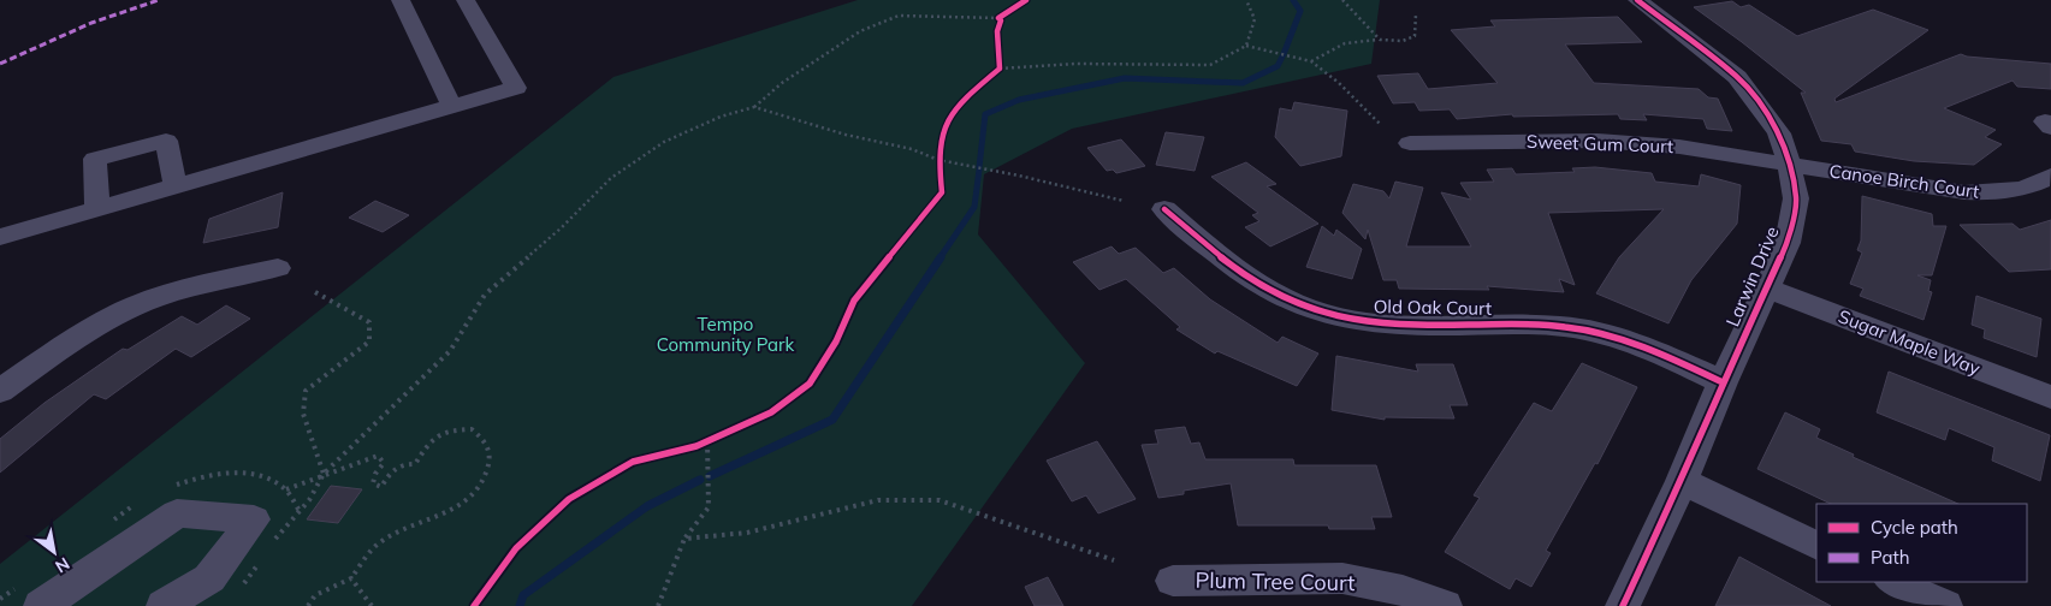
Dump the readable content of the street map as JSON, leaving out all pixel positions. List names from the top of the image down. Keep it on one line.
{"streets":{"street":["Sweet Gum Court","Canoe Birch Court","Larwin Drive","Old Oak Court","Sugar Maple Way","Plum Tree Court"]},"crossings":[["Sweet Gum Court","Canoe Birch Court"],["Sweet Gum Court","Larwin Drive"],["Canoe Birch Court","Larwin Drive"],["Larwin Drive","Old Oak Court"],["Larwin Drive","Sugar Maple Way"]],"parks":["Tempo Community Park"],"legend":["Cycle path","Path"],"north":"bottom right"}
